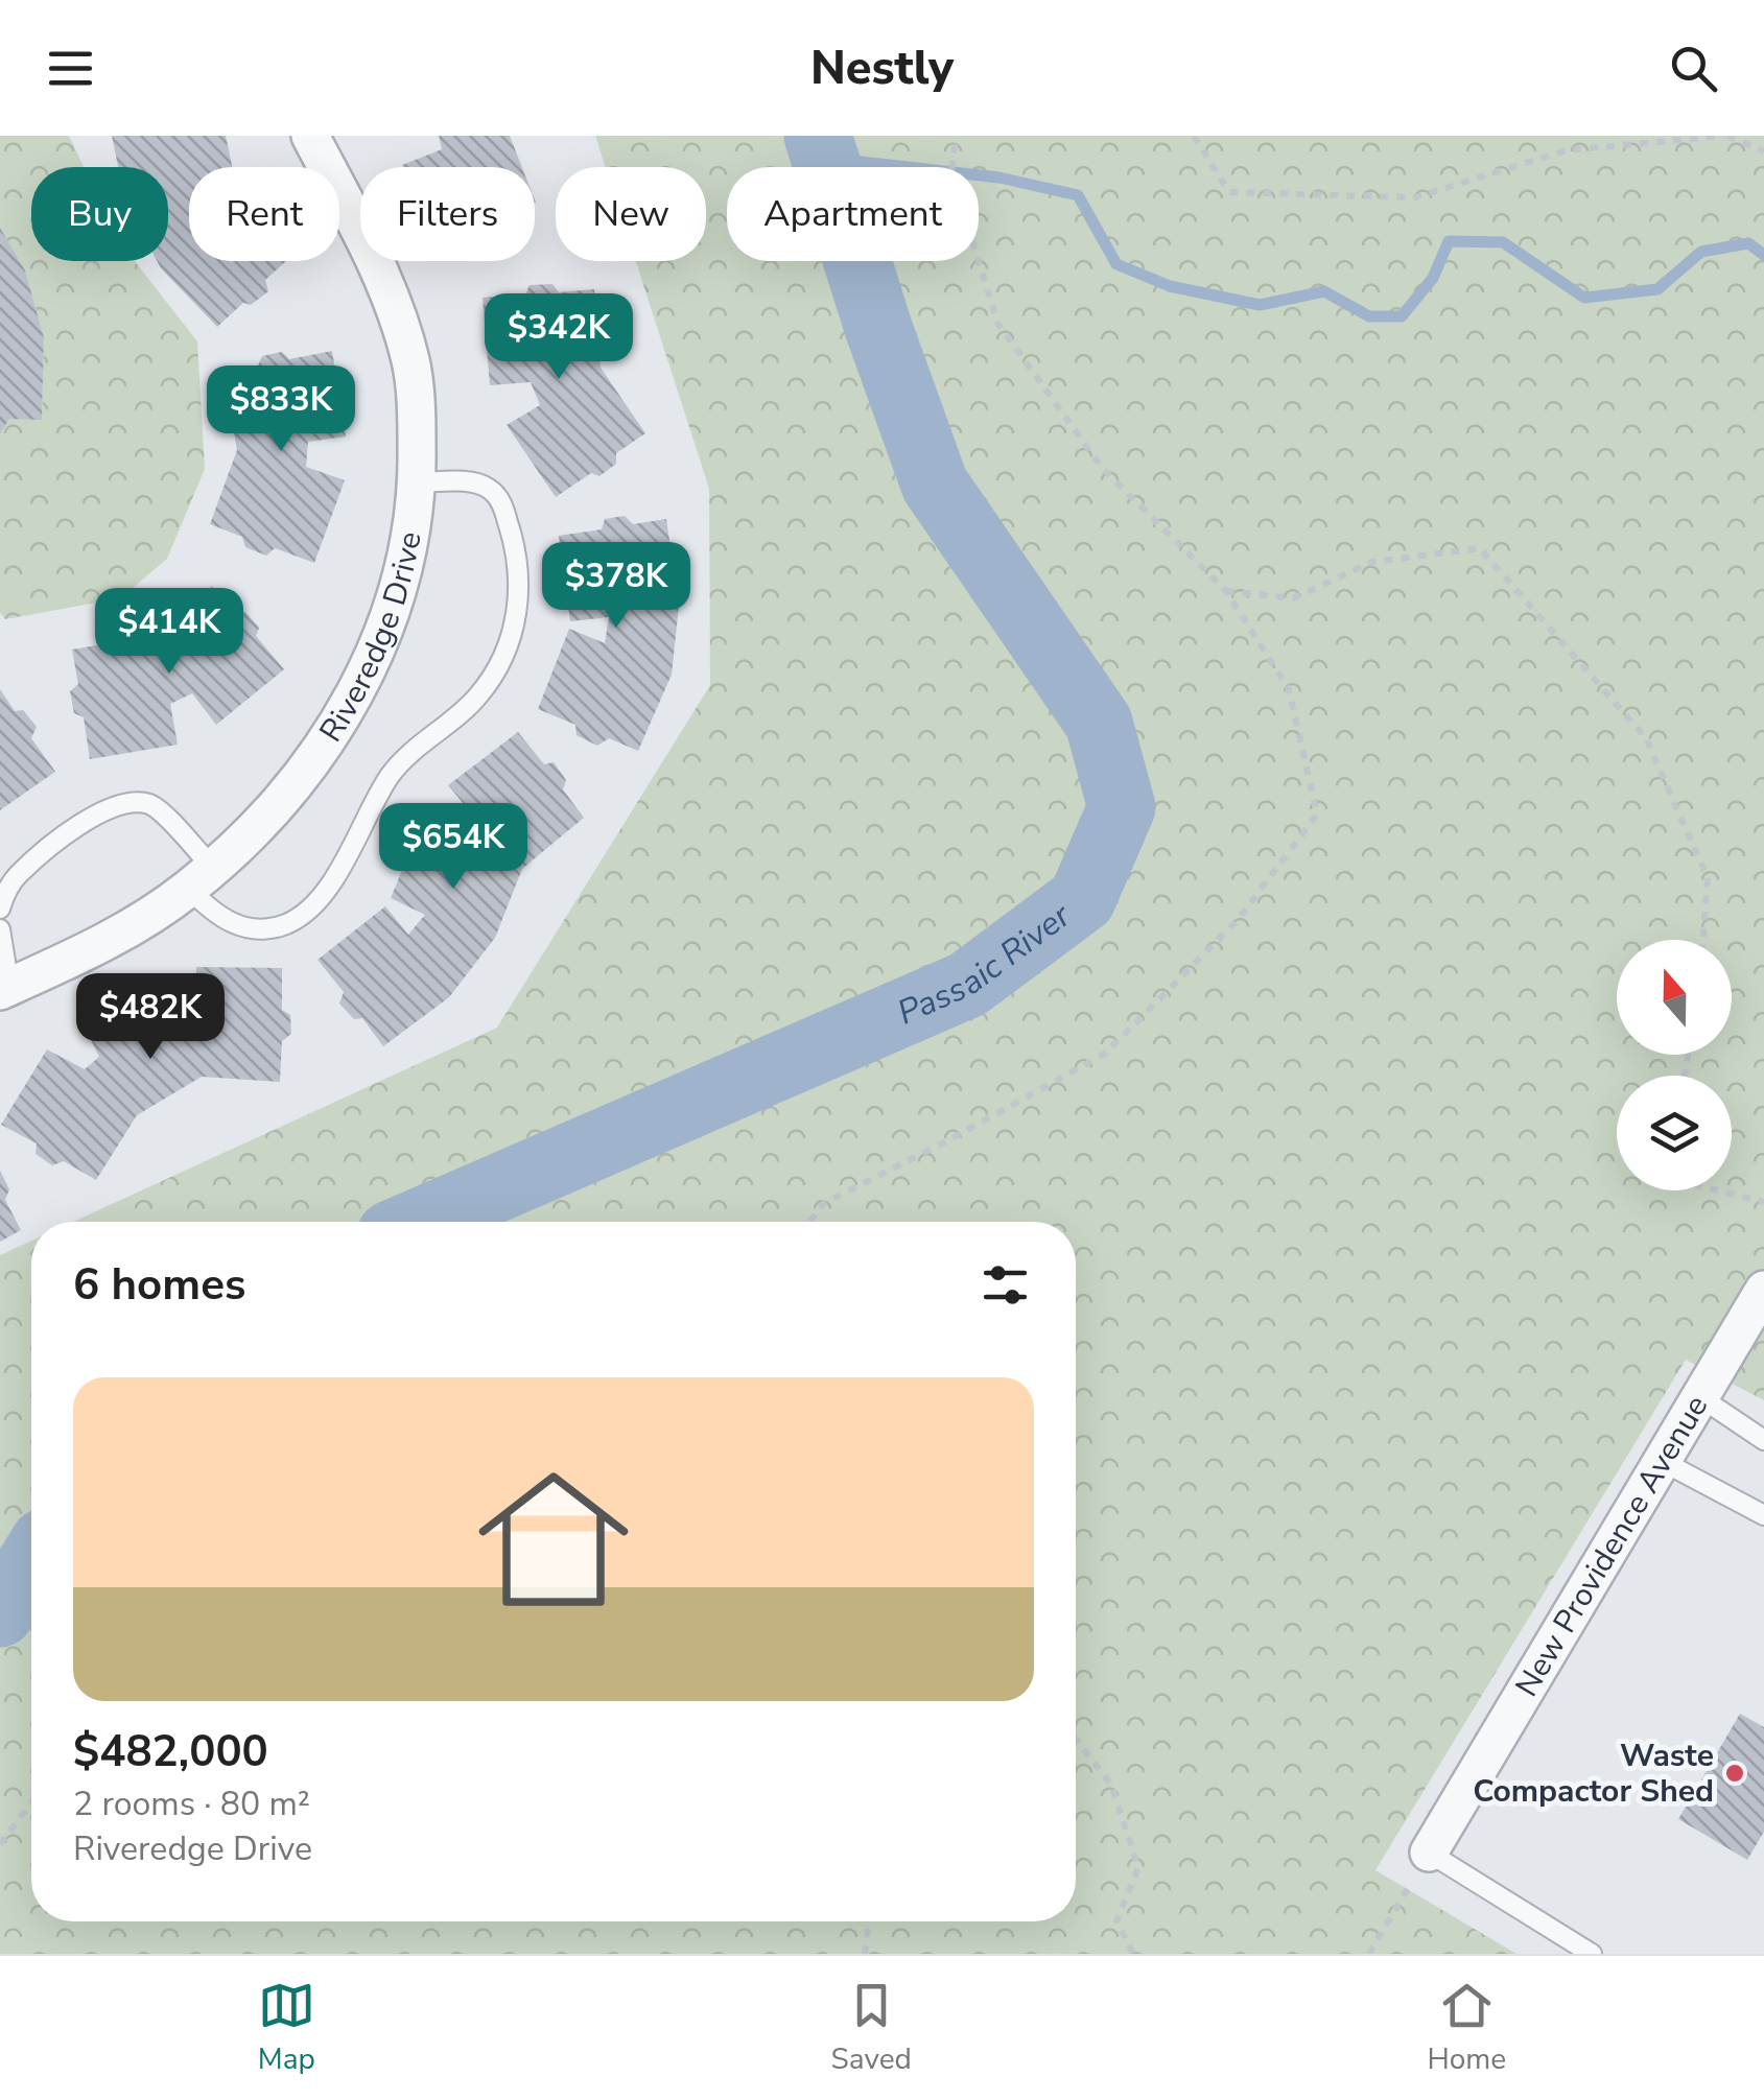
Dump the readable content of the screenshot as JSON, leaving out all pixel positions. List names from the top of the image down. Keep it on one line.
{"streets":{"street":["Riveredge Drive","New Providence Avenue"]},"water":["Passaic River"],"places":["Waste Compactor Shed"],"north":"top","page":{"header":"Nestly","chip":["Buy","Rent","Filters","New","Apartment"],"price":["$342K","$833K","$378K","$414K","$654K","$482K"],"heading":"6 homes","list":[{"name":"$482,000","note":"2 rooms · 80 m² · Riveredge Drive"}],"tabs":["Map","Saved","Home"]}}
